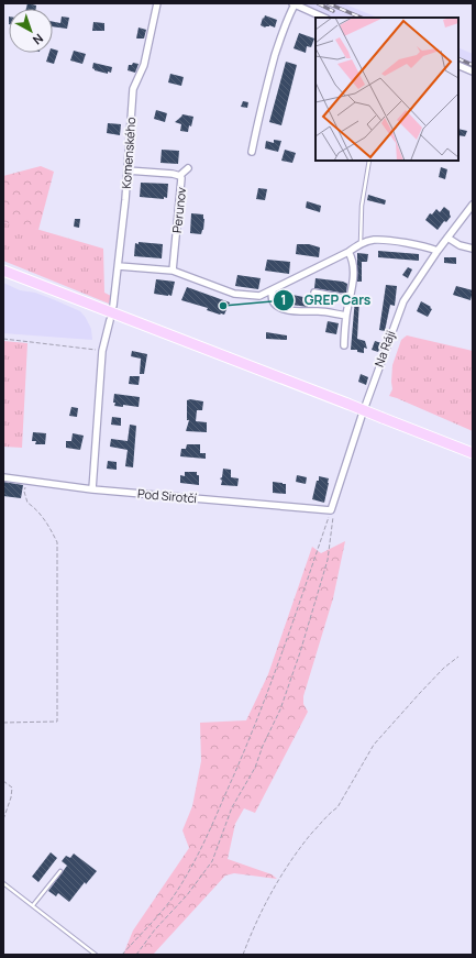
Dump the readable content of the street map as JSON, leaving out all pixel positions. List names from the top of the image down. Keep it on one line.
{"streets":{"street":["Komenského","Perunov","Na Ráji","Pod Sirotčí"]},"crossings":[["Komenského","Perunov"],["Na Ráji","Pod Sirotčí"]],"places":["GREP Cars"],"north":"bottom right"}
